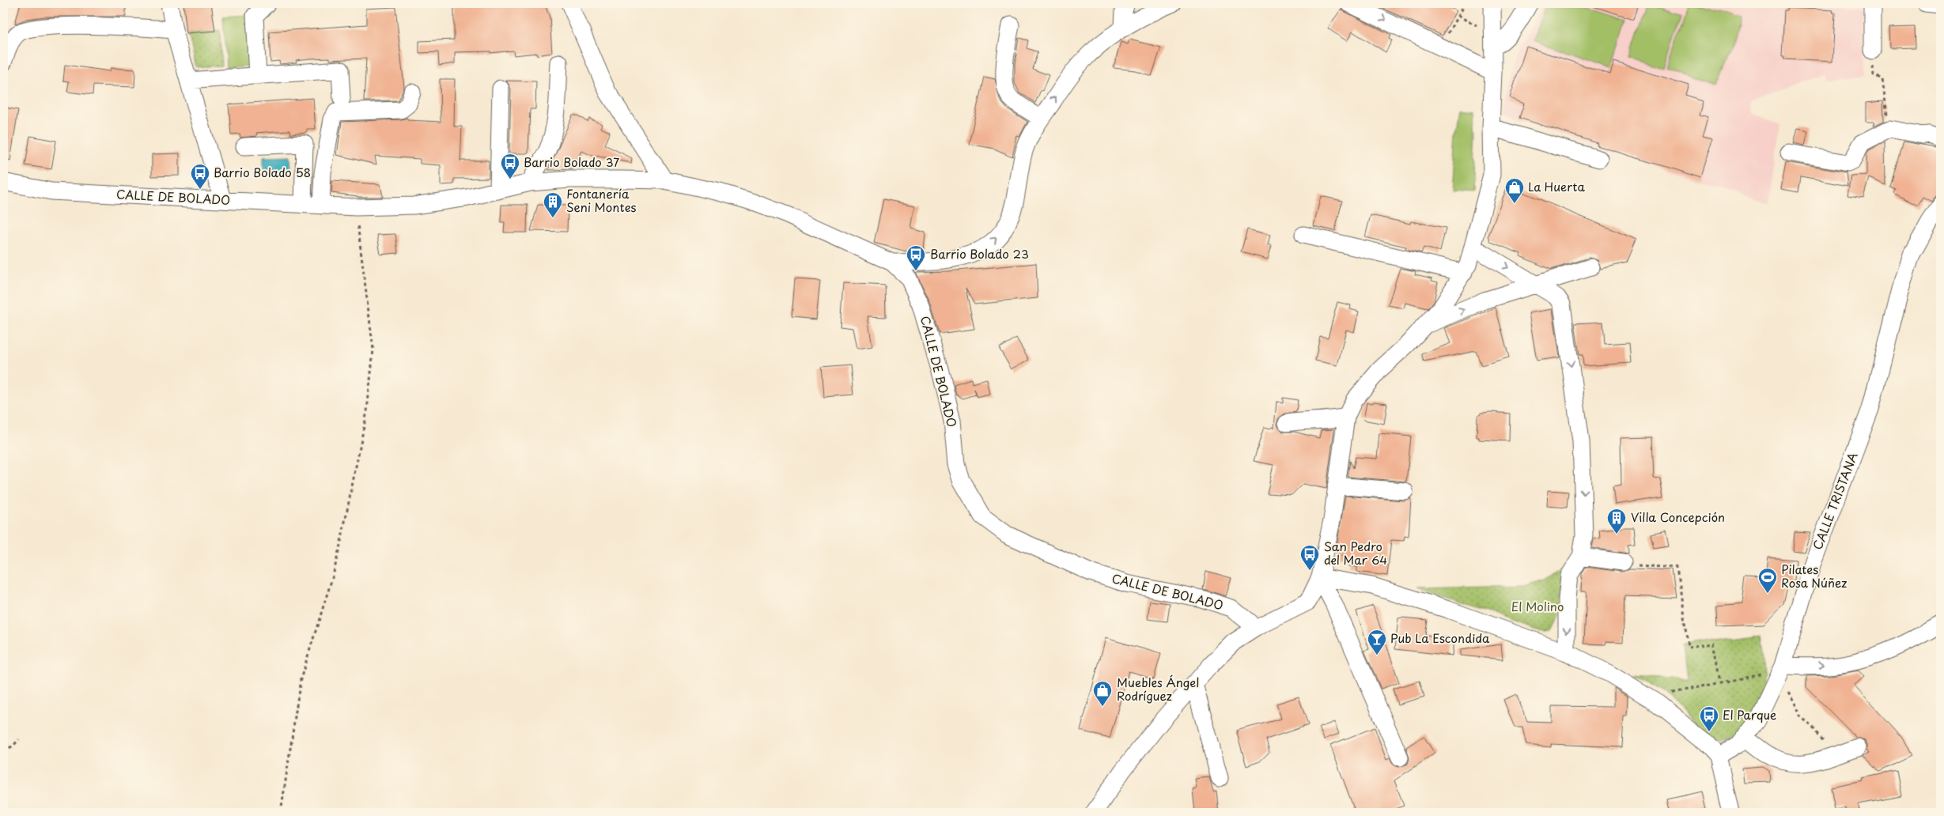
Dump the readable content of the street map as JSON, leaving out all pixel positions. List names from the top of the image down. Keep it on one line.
{"streets":{"street":["CALLE DE BOLADO","CALLE TRISTANA"]},"parks":["El Molino"],"places":{"bus stop":["Barrio Bolado 37","Barrio Bolado 58","Barrio Bolado 23","San Pedro del Mar 64","El Parque"],"shop":["La Huerta","Muebles Ángel Rodríguez"],"building":["Fontanería Seni Montes","Villa Concepción"],"sports":["Pilates Rosa Núñez"],"bar":["Pub La Escondida"]}}
